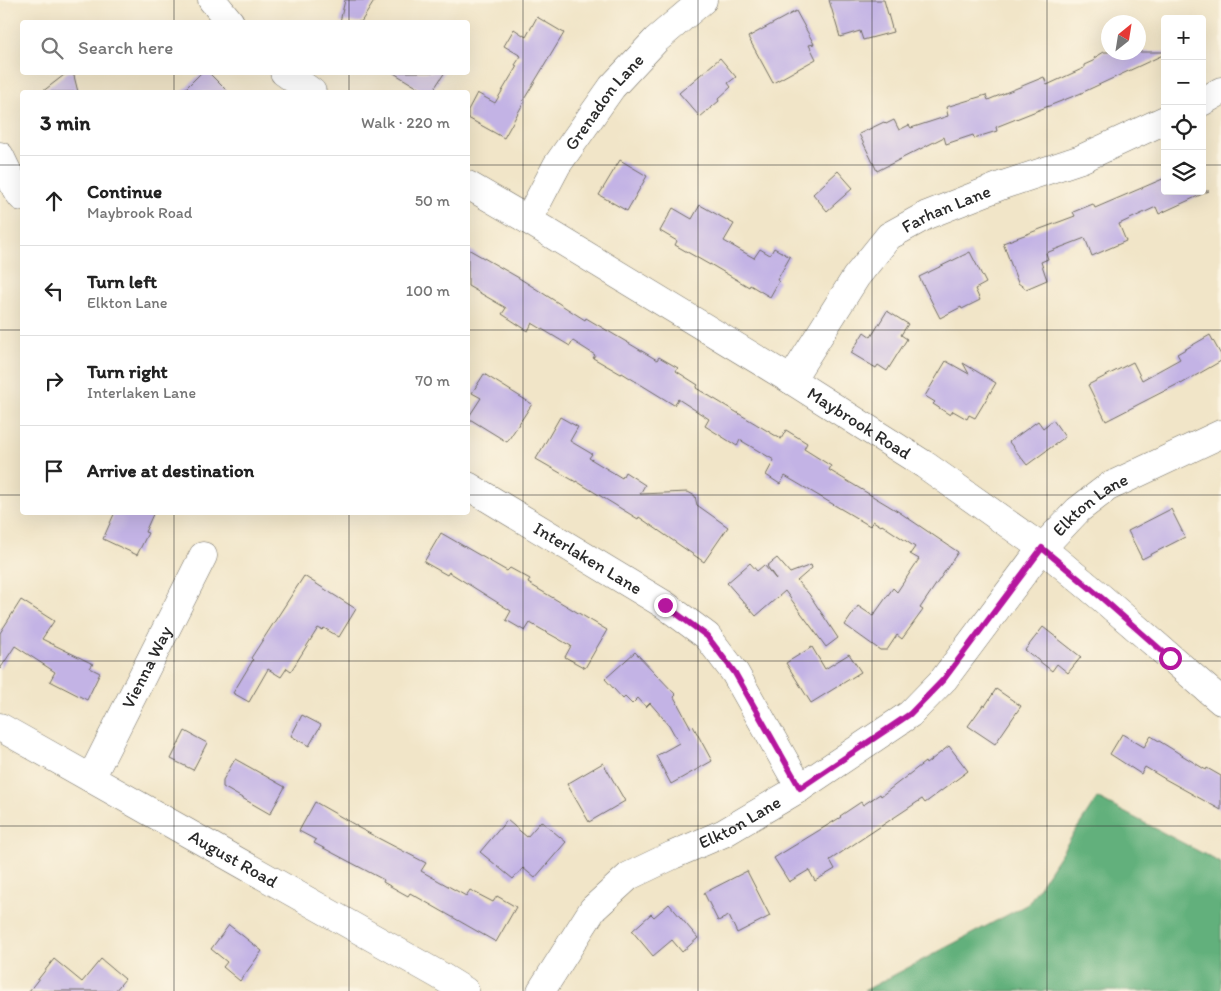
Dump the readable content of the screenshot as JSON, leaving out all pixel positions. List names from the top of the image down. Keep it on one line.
{"streets":{"street":["Grenadon Lane","Farhan Lane","Maybrook Road","Elkton Lane","Interlaken Lane","Vienna Way","August Road"]},"crossings":[["Grenadon Lane","Maybrook Road"],["Farhan Lane","Maybrook Road"],["Maybrook Road","Elkton Lane"],["Elkton Lane","Interlaken Lane"],["Vienna Way","August Road"]],"north":"top right","page":{"map_buttons":["+","−"],"search":"Search here","heading":["3 min","Walk · 220 m"],"list":[["Continue","Maybrook Road","50 m"],["Turn left","Elkton Lane","100 m"],["Turn right","Interlaken Lane","70 m"],"Arrive at destination"]}}
